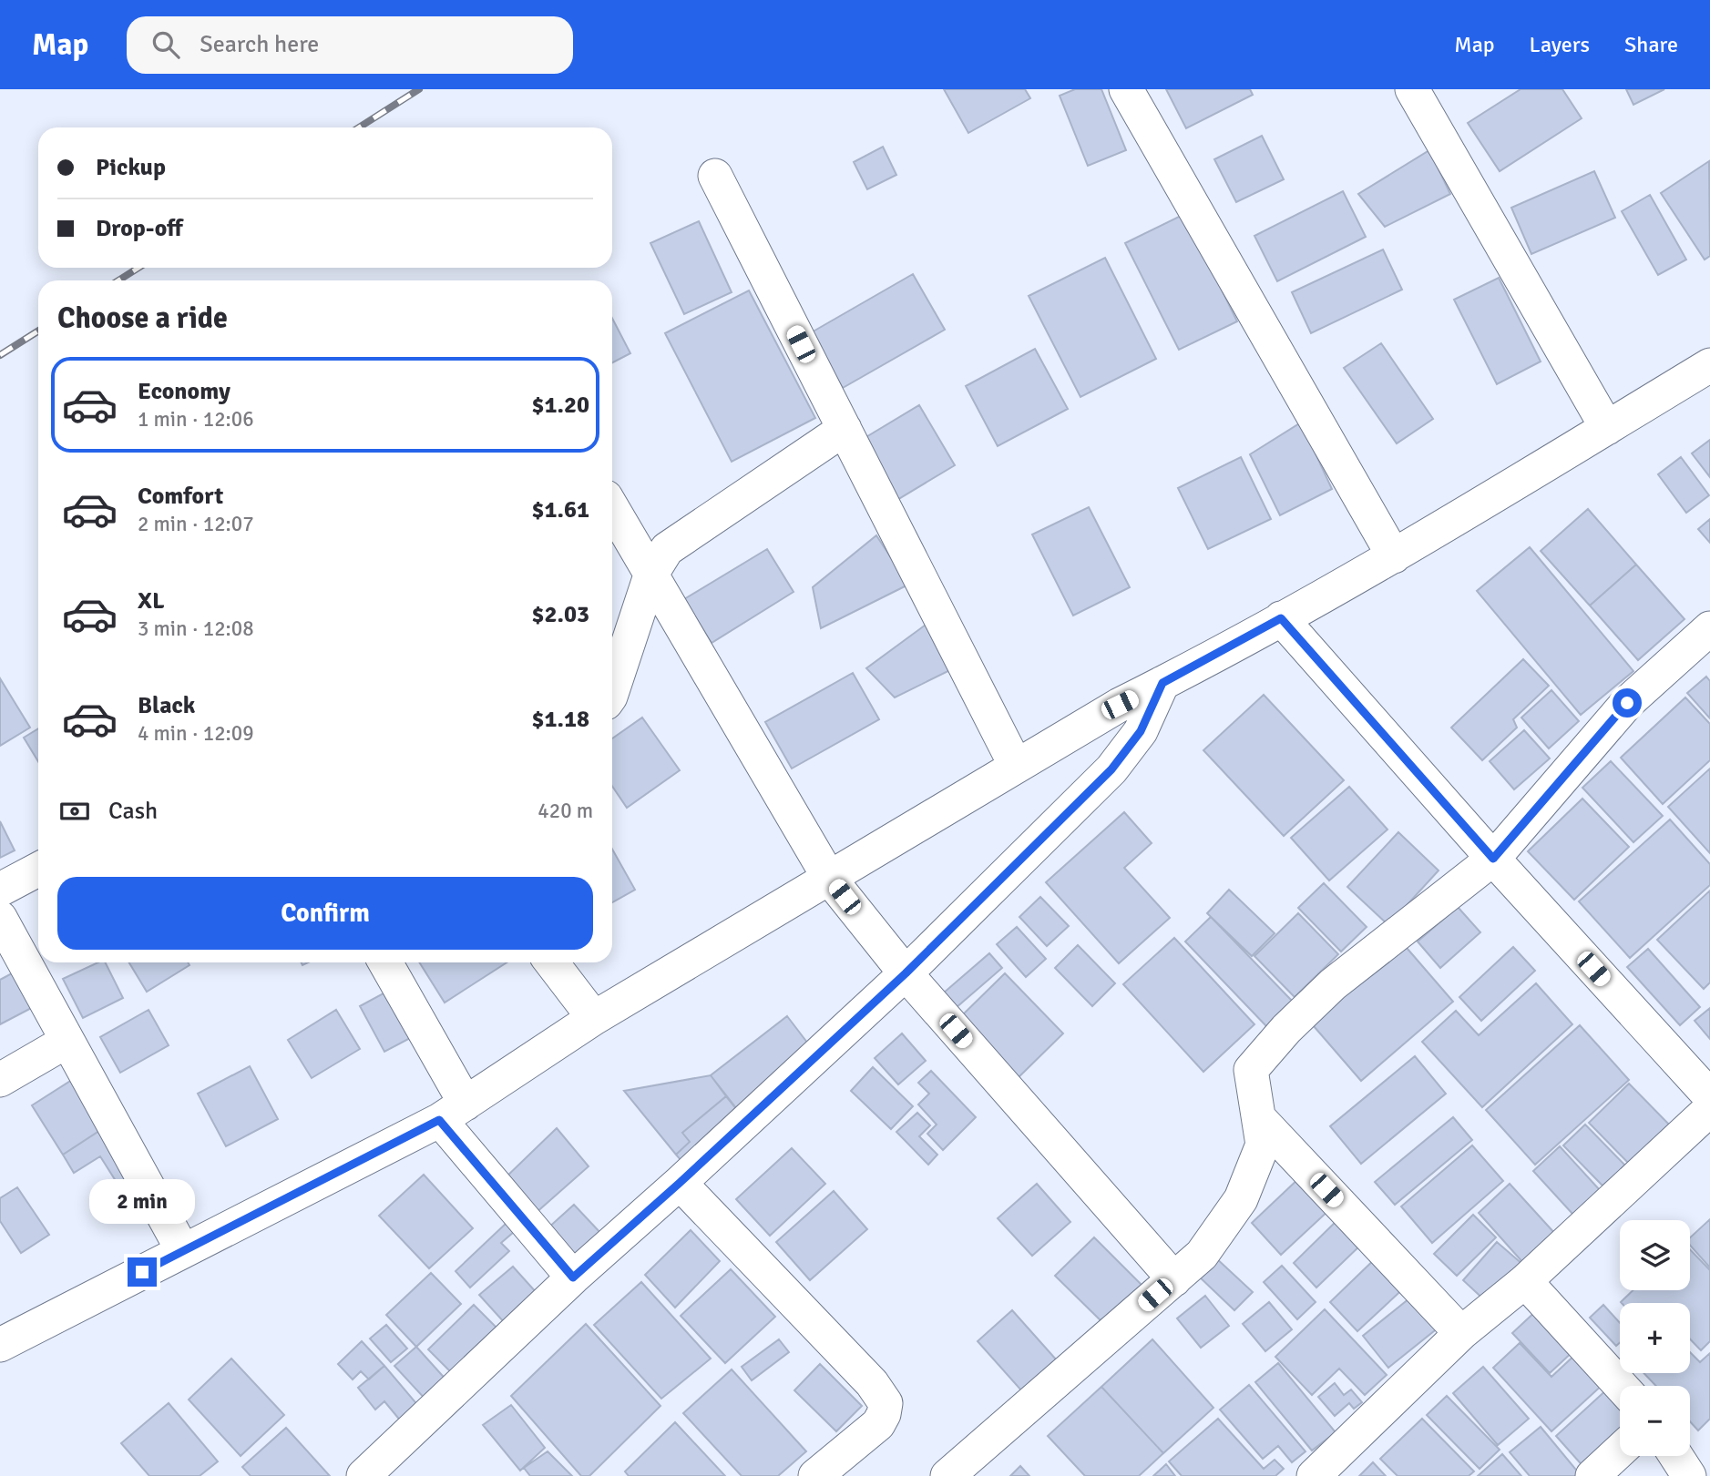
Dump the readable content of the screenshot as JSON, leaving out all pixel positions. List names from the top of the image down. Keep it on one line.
{"page":{"header":"Map","search":"Search here","nav":["Map","Layers","Share"],"banner":["Pickup","Drop-off"],"heading":"Choose a ride","list":[{"name":"Economy","note":"1 min · 12:06","value":"$1.20"},{"name":"Comfort","note":"2 min · 12:07","value":"$1.61"},{"name":"XL","note":"3 min · 12:08","value":"$2.03"},{"name":"Black","note":"4 min · 12:09","value":"$1.18"}],"pay":["Cash","420 m"],"buttons":"Confirm","bubble":"2 min","map_buttons":["+","−"]}}
